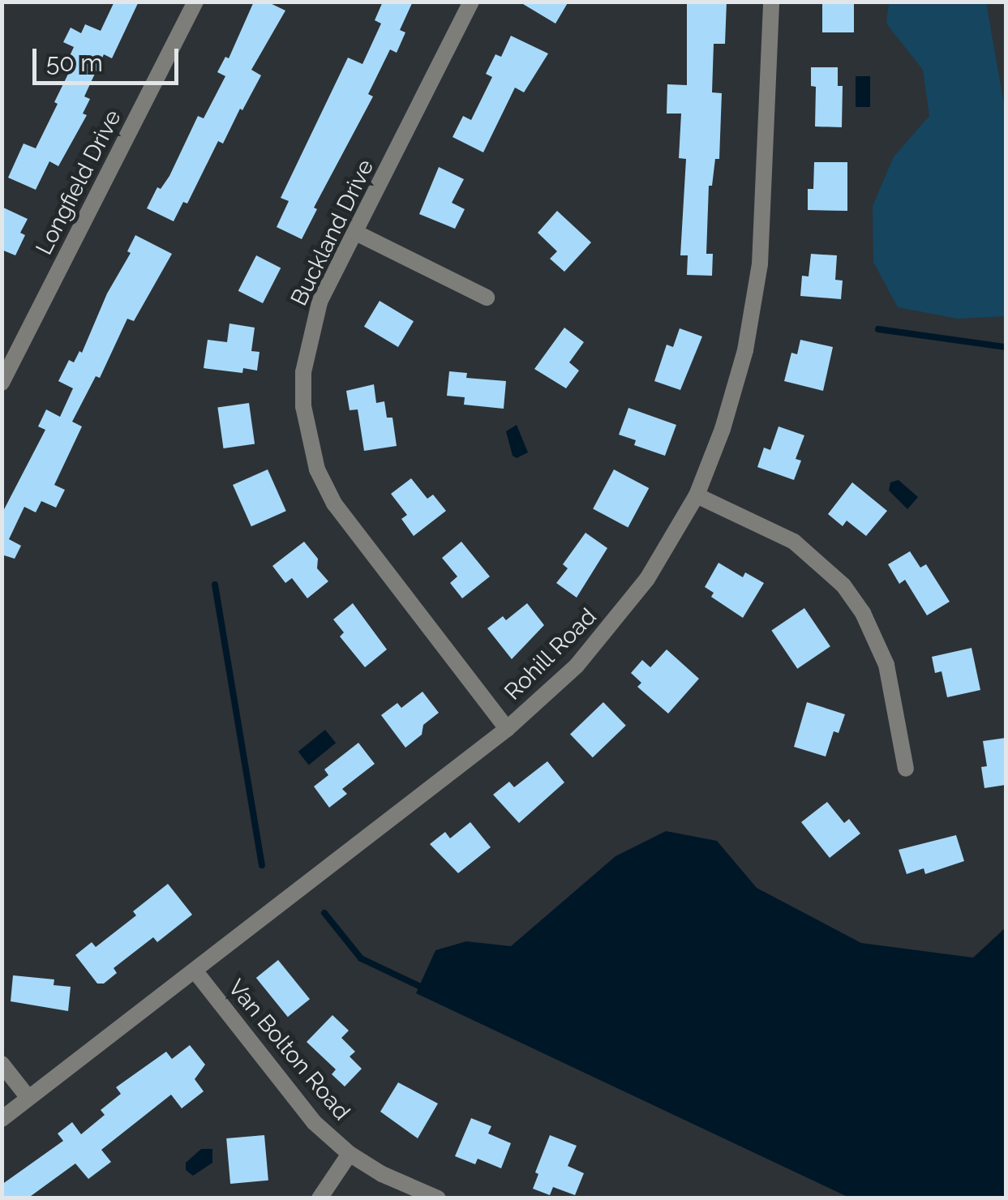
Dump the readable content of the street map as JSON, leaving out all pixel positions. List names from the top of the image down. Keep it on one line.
{"streets":{"street":["Longfield Drive","Buckland Drive","Rohill Road","Van Bolton Road"]},"crossings":[["Buckland Drive","Rohill Road"],["Rohill Road","Van Bolton Road"]],"scale_bar":"50 m"}
